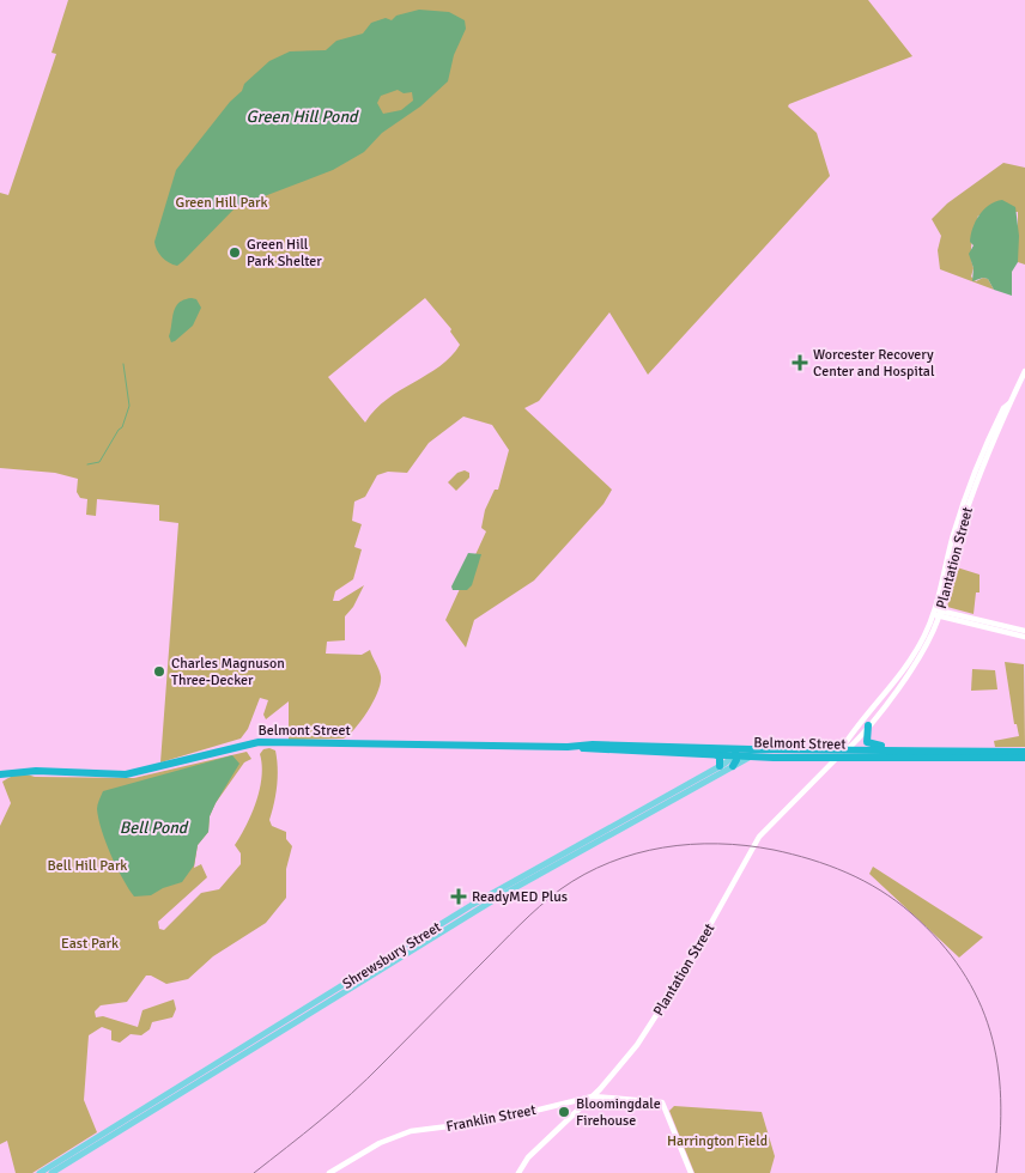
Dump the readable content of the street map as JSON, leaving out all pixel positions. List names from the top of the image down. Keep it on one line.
{"streets":{"highway":["Belmont Street"],"main road":["Plantation Street","Shrewsbury Street","Franklin Street"]},"crossings":[["Plantation Street","Belmont Street"],["Plantation Street","Franklin Street"],["Belmont Street","Shrewsbury Street"]],"water":["Green Hill Pond","Bell Pond"],"parks":["Green Hill Park","Bell Hill Park","East Park","Harrington Field"],"places":{"other":["Green Hill Park Shelter","Charles Magnuson Three-Decker","Bloomingdale Firehouse"],"health":["Worcester Recovery Center and Hospital","ReadyMED Plus"]}}
